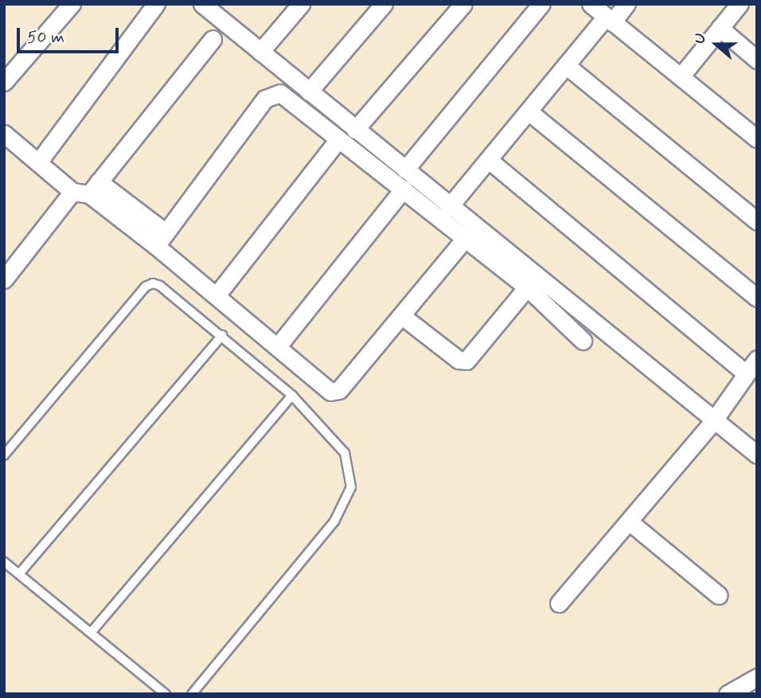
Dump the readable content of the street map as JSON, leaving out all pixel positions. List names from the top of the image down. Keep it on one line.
{"scale_bar":"50 m","north":"left"}
